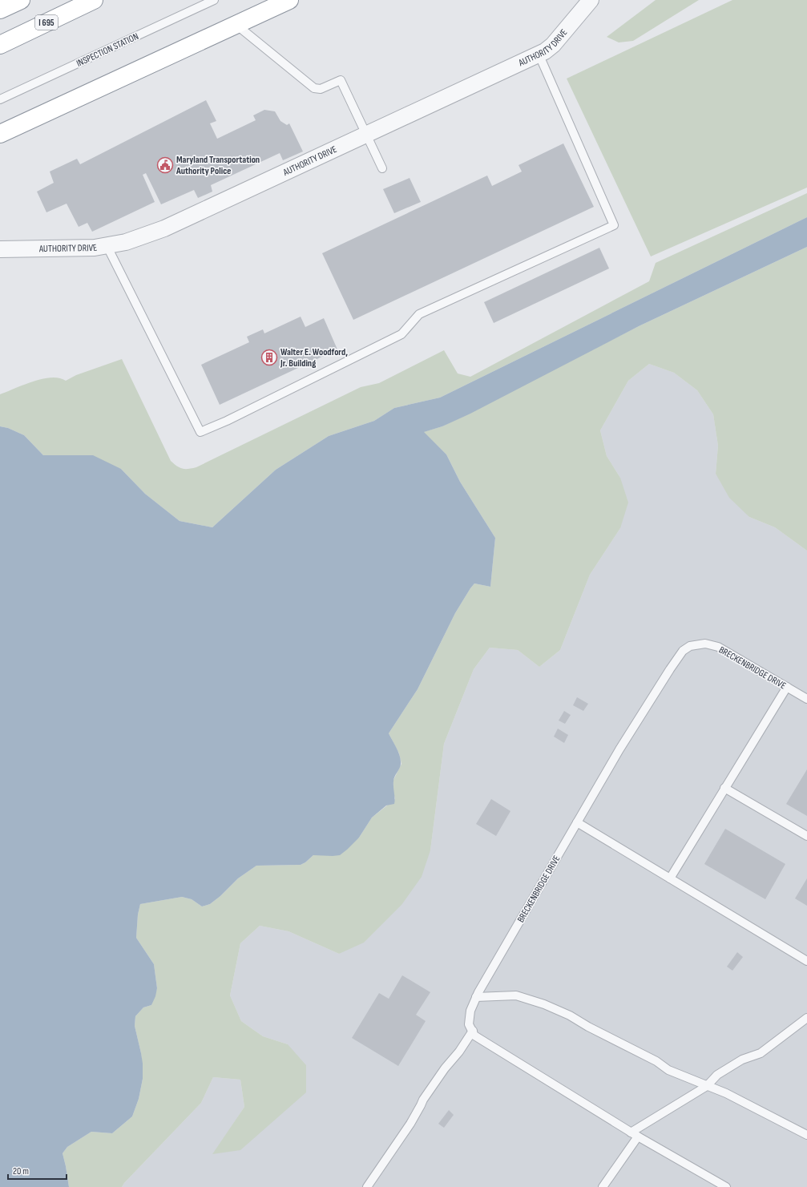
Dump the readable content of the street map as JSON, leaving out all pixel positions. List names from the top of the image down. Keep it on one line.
{"streets":{"highway":["I 695"],"street":["AUTHORITY DRIVE"],"lane":["INSPECTION STATION","BRECKENBRIDGE DRIVE"]},"places":{"public building":["Maryland Transportation Authority Police"],"building":["Walter E. Woodford, Jr. Building"]},"scale_bar":"20 m"}
